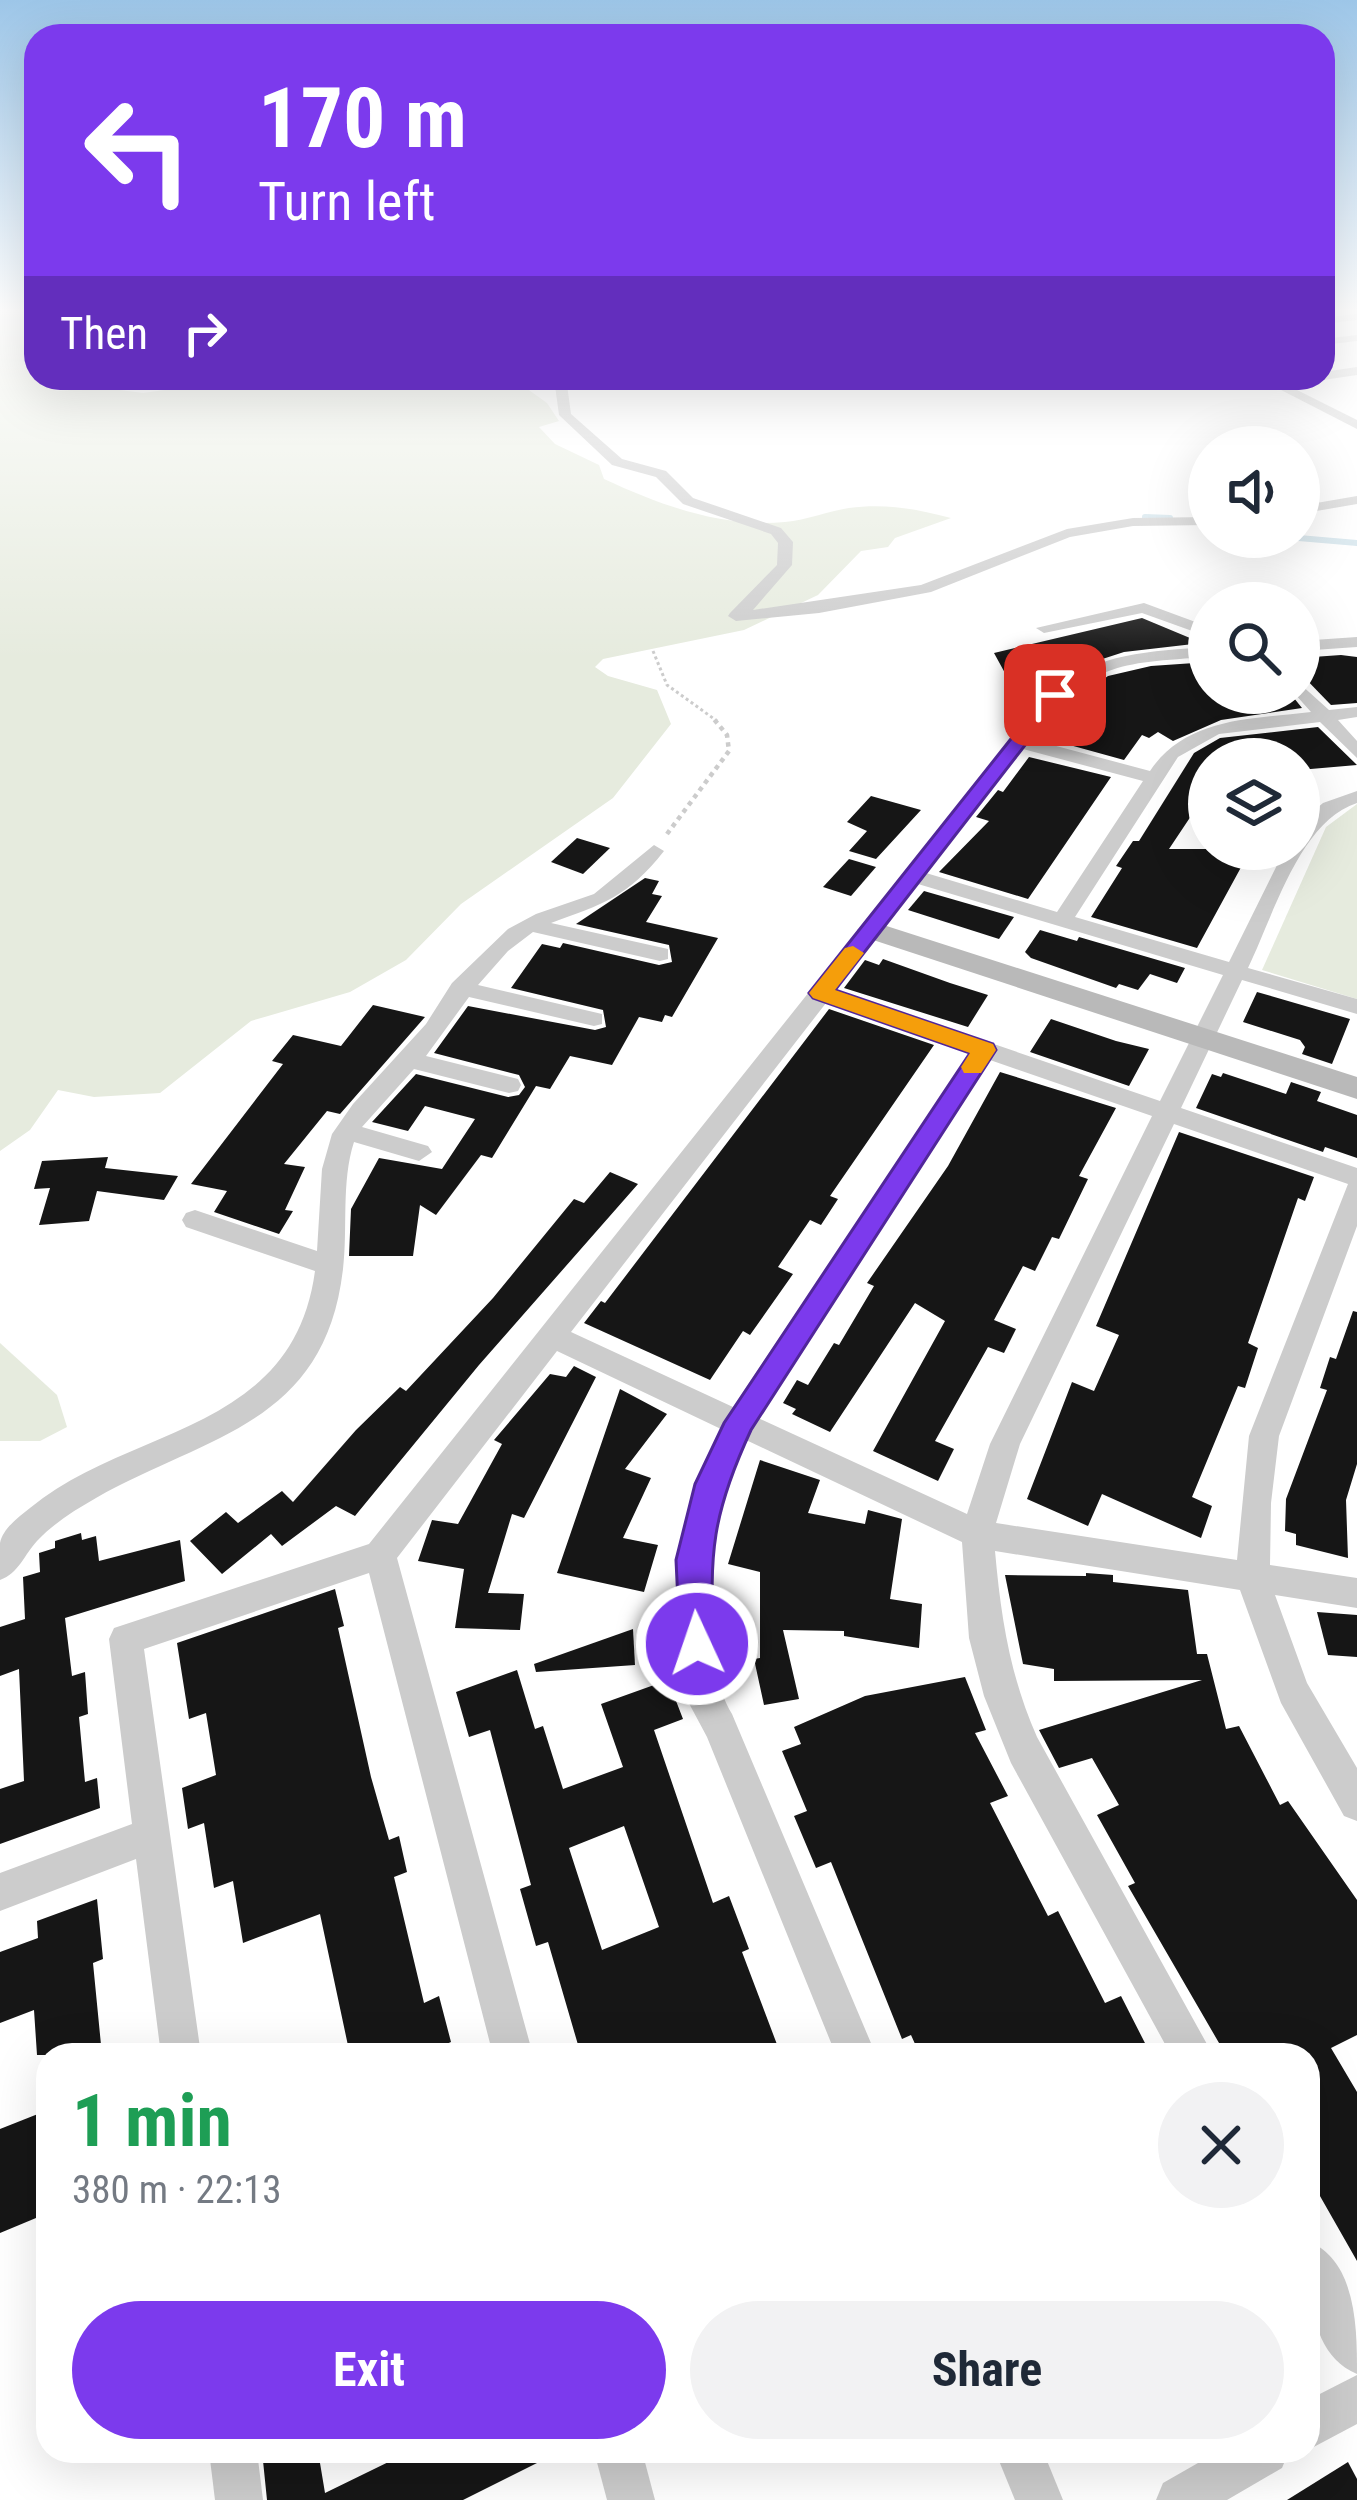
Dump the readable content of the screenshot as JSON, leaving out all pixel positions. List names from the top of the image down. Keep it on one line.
{"page":{"turn":["170 m","Turn left"],"then":"Then","heading":["1 min","380 m · 22:13"],"buttons":["Exit","Share"]}}
